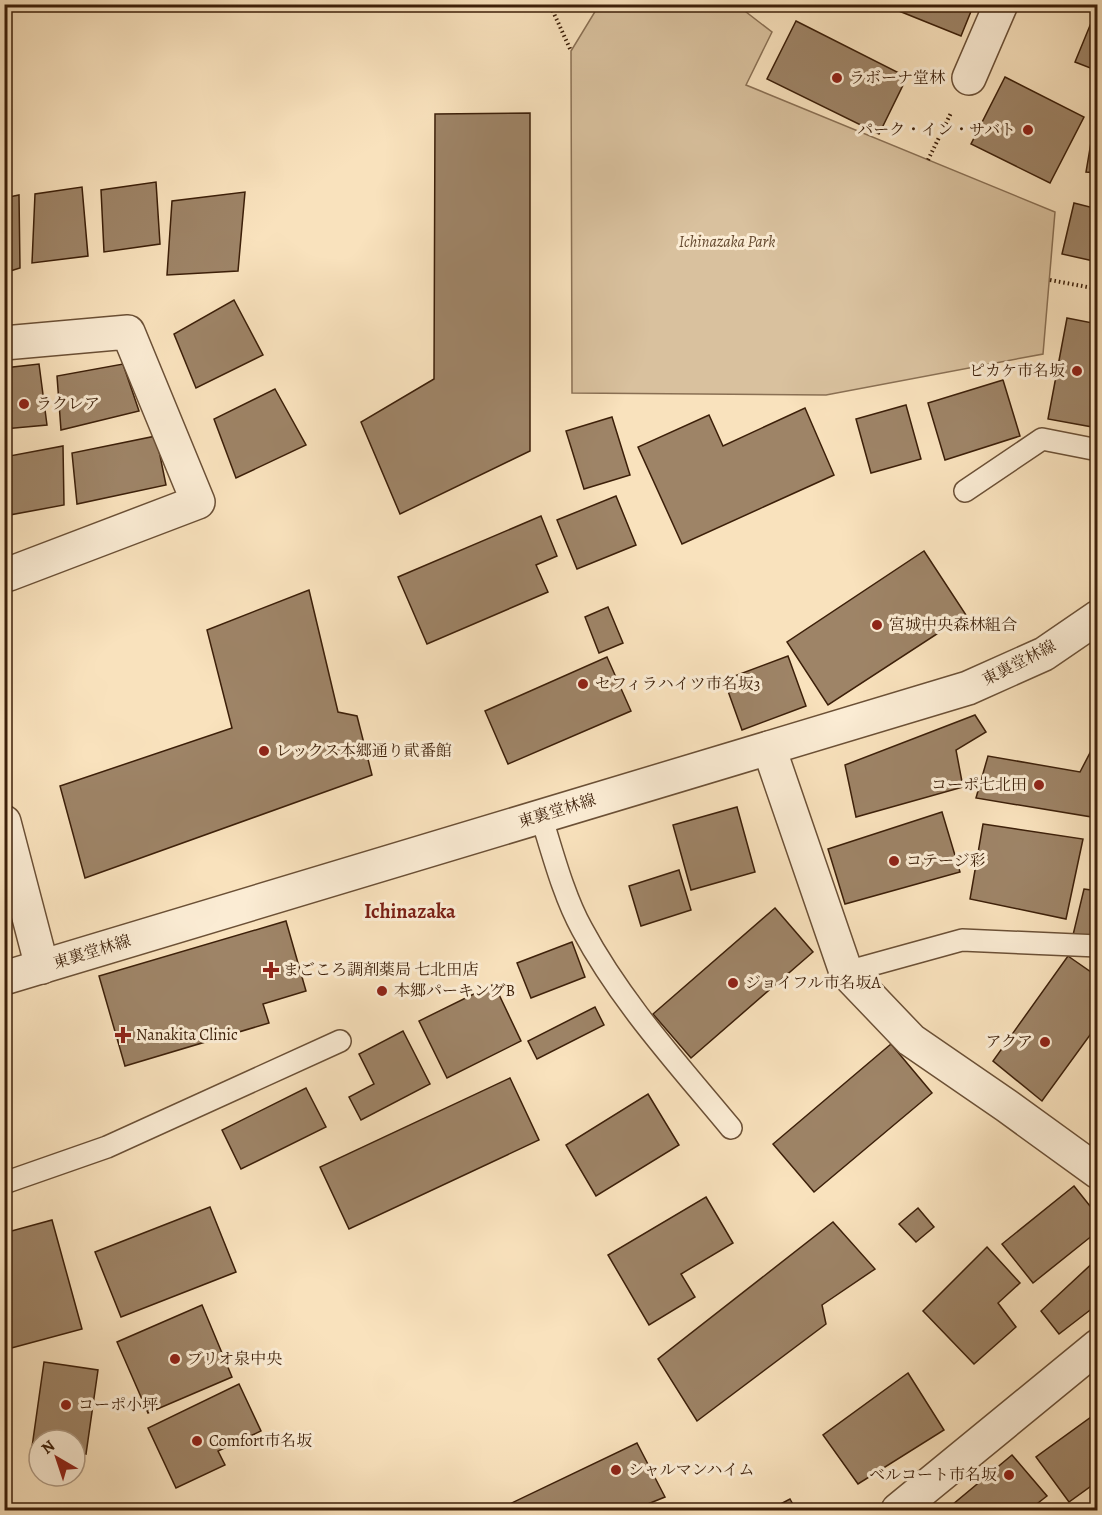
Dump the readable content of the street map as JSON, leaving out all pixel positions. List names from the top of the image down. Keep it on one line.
{"streets":{"street":["東裏堂林線"]},"districts":["Ichinazaka"],"parks":["Ichinazaka Park"],"places":{"other":["ラボーナ堂林","パーク・イン・サバト","ピカケ市名坂","ラクレア","宮城中央森林組合","セフィラハイツ市名坂3","レックス本郷通り貮番館","コーポ七北田","コテージ彩","ジョイフル市名坂A","本郷パーキングB","アクア","ブリオ泉中央","コーポ小坪","Comfort市名坂","シャルマンハイム","ベルコート市名坂"],"health":["まごころ調剤薬局 七北田店","Nanakita Clinic"]},"north":"top left"}
